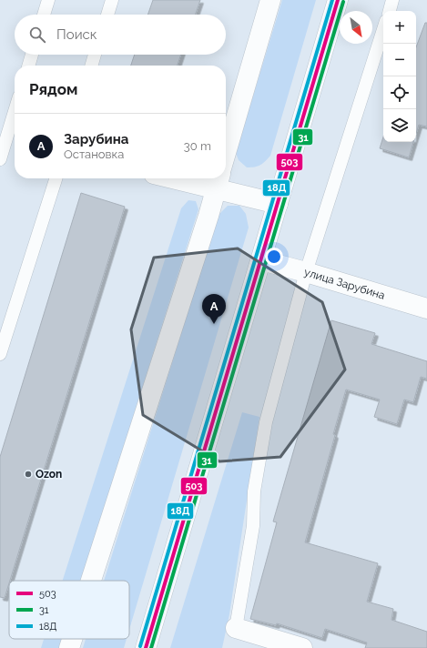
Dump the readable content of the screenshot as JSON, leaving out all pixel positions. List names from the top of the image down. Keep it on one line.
{"streets":{"street":["улица Зарубина"]},"places":["Ozon"],"lines":["transit line 503","transit line 18Д","transit line 31"],"legend":["503","31","18Д"],"north":"bottom right","page":{"map_buttons":["+","−"],"search":"Поиск","heading":"Рядом","list":[{"mark":"A","name":"Зарубина","note":"Остановка","value":"30 m"}],"pins":"A"}}
